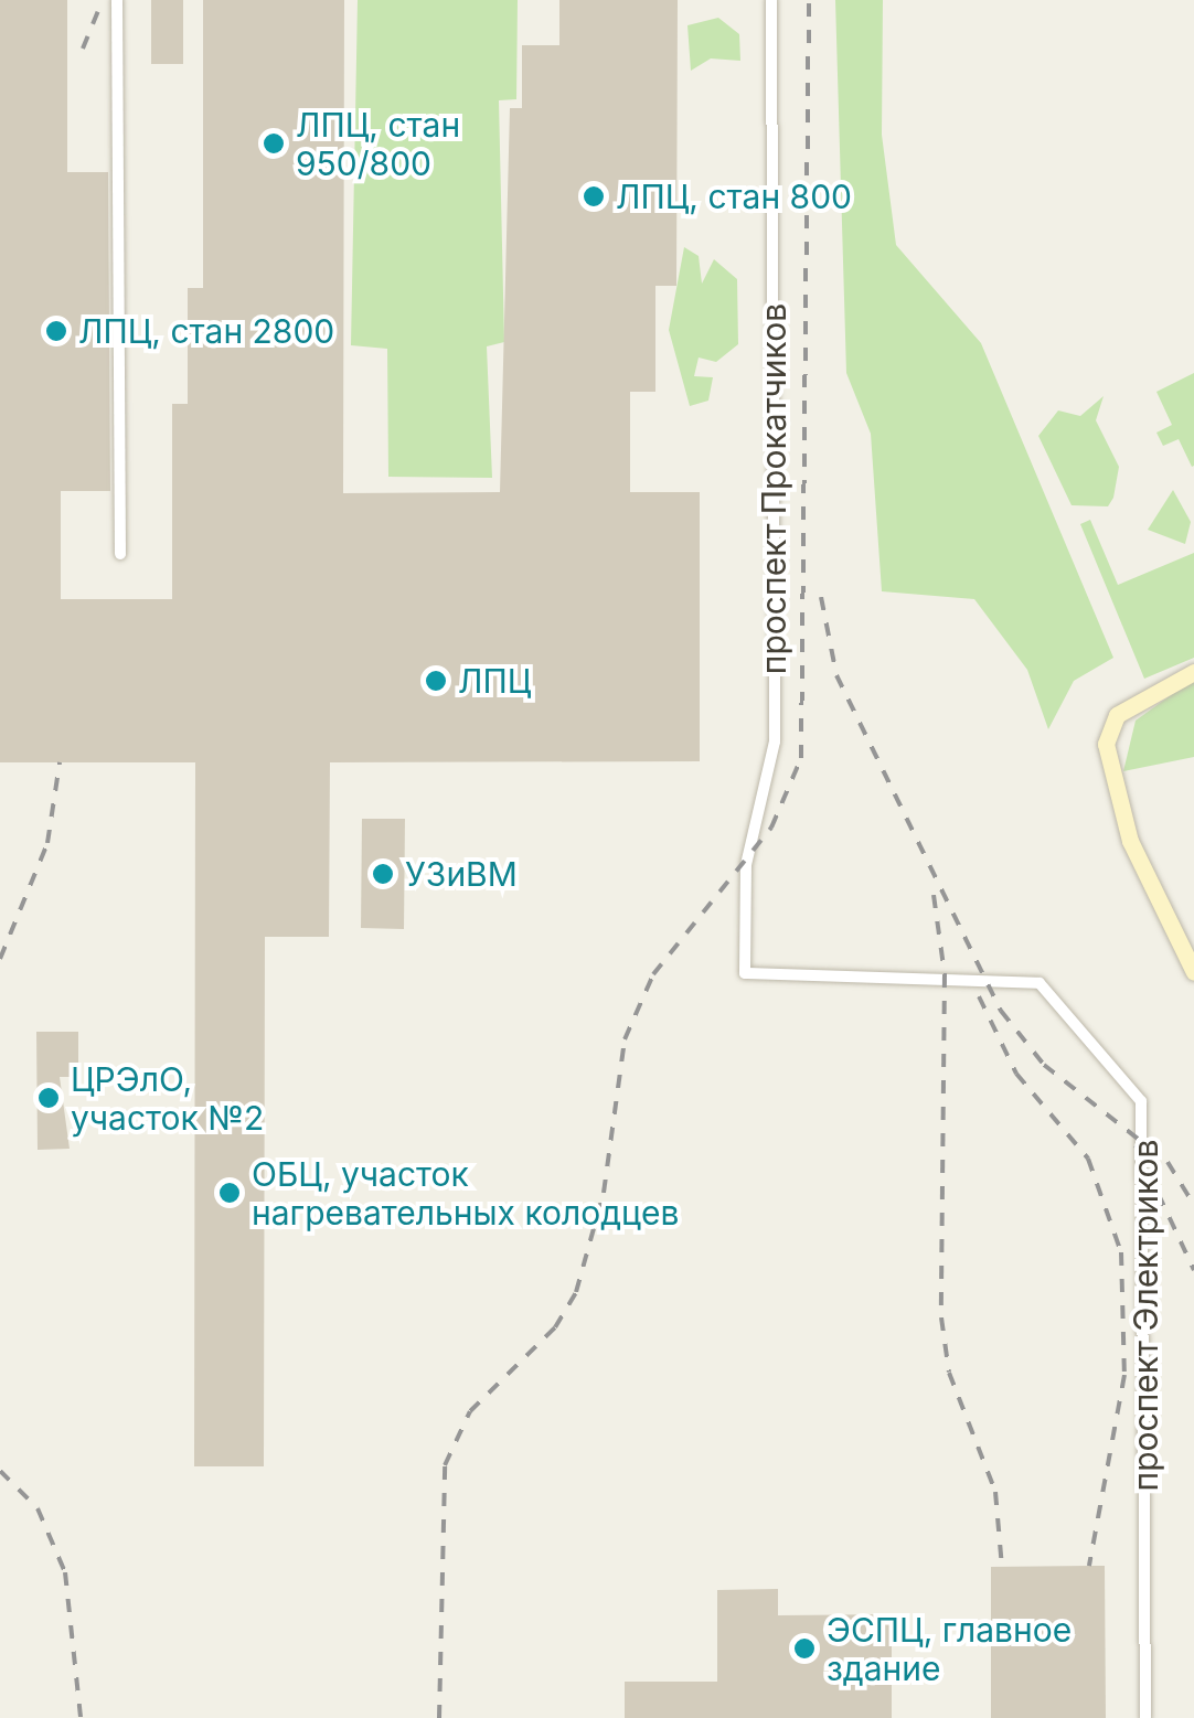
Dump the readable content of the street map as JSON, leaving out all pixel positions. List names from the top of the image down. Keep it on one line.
{"streets":{"street":["проспект Прокатчиков","проспект Электриков"]},"crossings":[["проспект Прокатчиков","проспект Электриков"]],"places":["ЛПЦ, стан 950/800","ЛПЦ, стан 800","ЛПЦ, стан 2800","ЛПЦ","УЗиВМ","ЦРЭлО, участок №2","ОБЦ, участок нагревательных колодцев","ЭСПЦ, главное здание"]}
